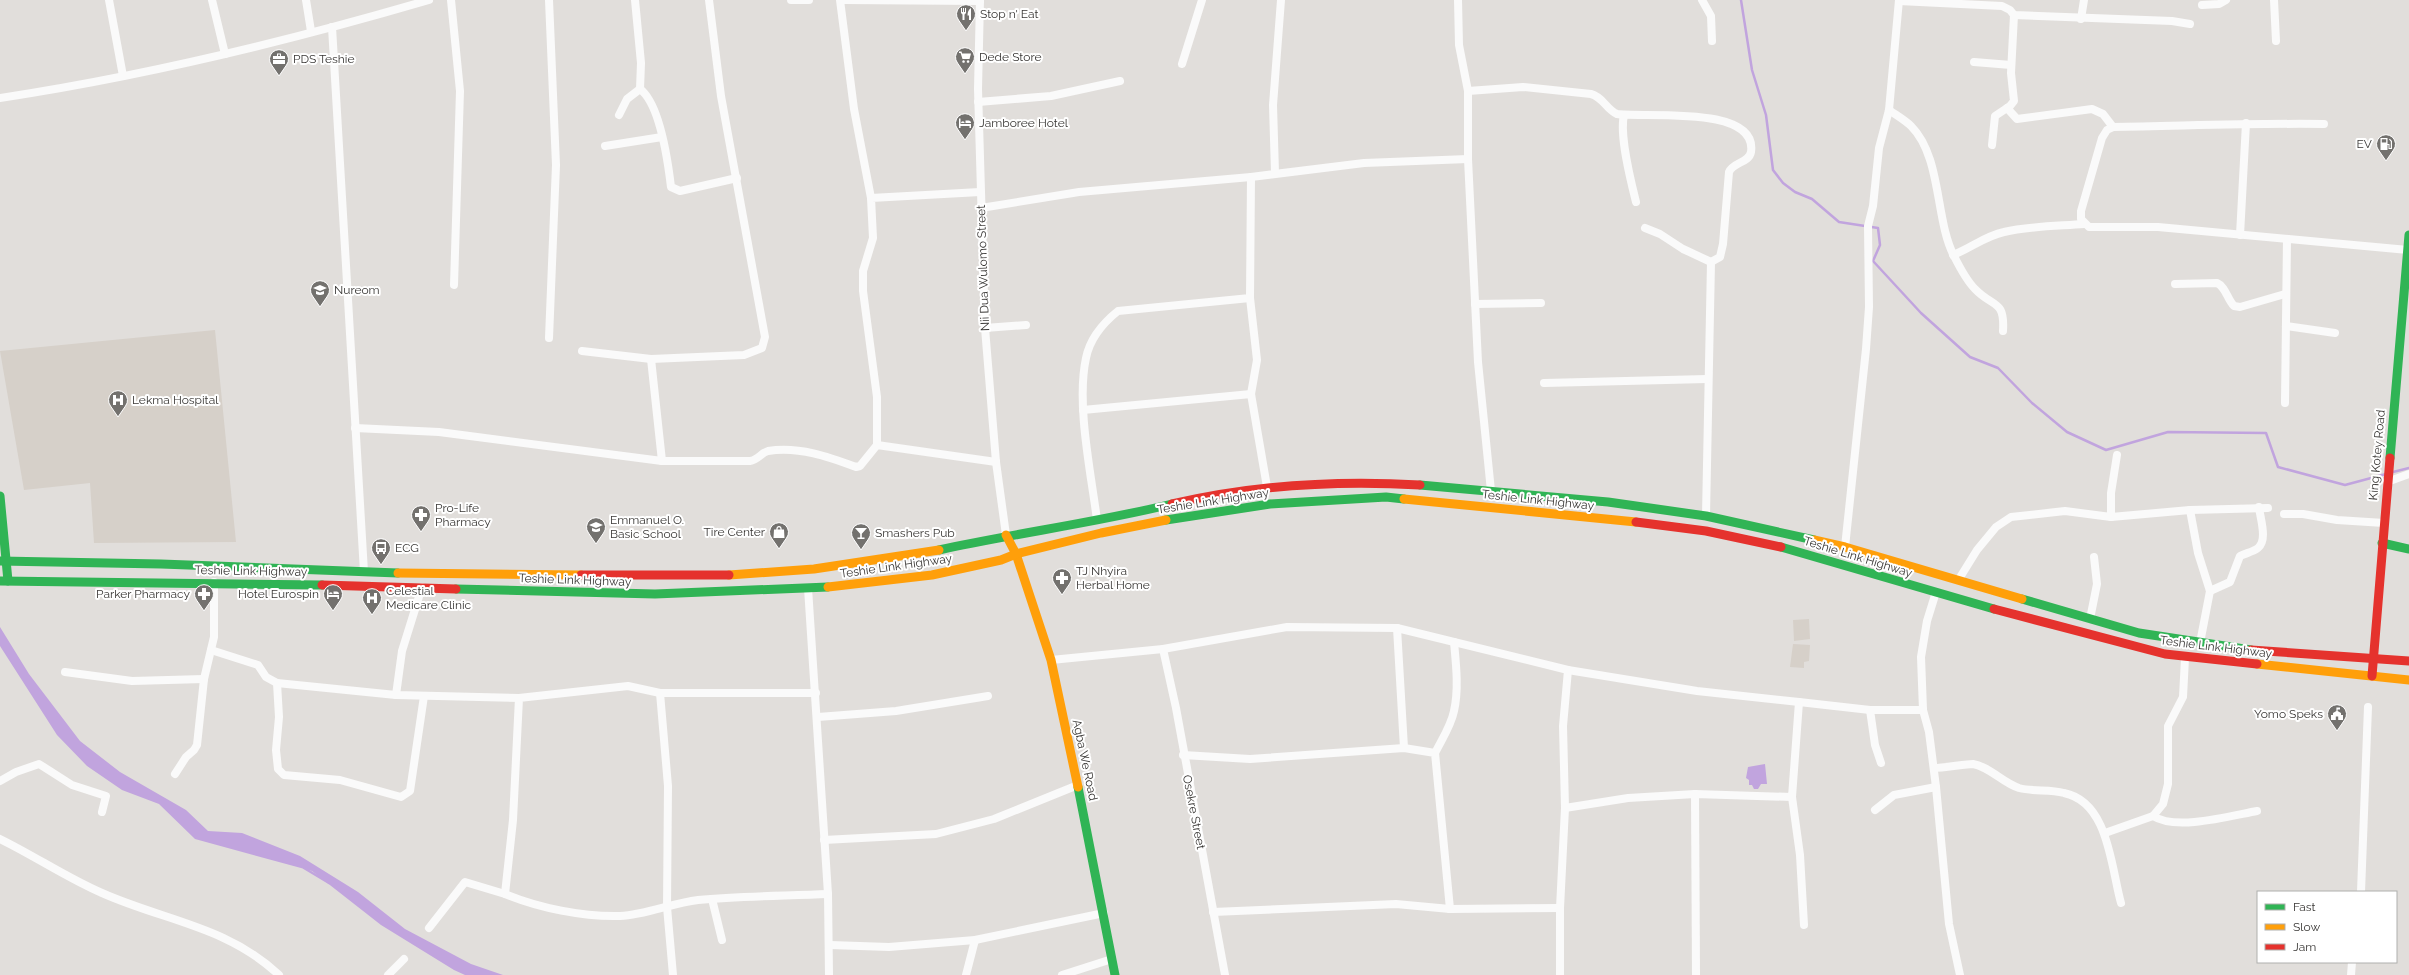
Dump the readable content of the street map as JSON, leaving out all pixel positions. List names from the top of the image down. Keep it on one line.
{"streets":{"main road":["King Kotey Road","Teshie Link Highway","Agba We Road"],"street":["Nii Dua Wulomo Street","Osekre Street"]},"crossings":[["Nii Dua Wulomo Street","Teshie Link Highway"],["Nii Dua Wulomo Street","Agba We Road"],["King Kotey Road","Teshie Link Highway"],["Teshie Link Highway","Agba We Road"]],"places":{"restaurant":["Stop n' Eat"],"supermarket":["Dede Store"],"office":["PDS Teshie"],"hotel":["Jamboree Hotel","Hotel Eurospin"],"fuel station":["EV"],"school or university":["Nureom","Emmanuel O. Basic School"],"hospital":["Lekma Hospital","Celestial Medicare Clinic"],"pharmacy":["Pro-Life Pharmacy","TJ Nhyira Herbal Home","Parker Pharmacy"],"shop":["Tire Center"],"bar":["Smashers Pub"],"bus stop":["ECG"],"public building":["Yomo Speks"]},"legend":["Fast","Slow","Jam"]}
